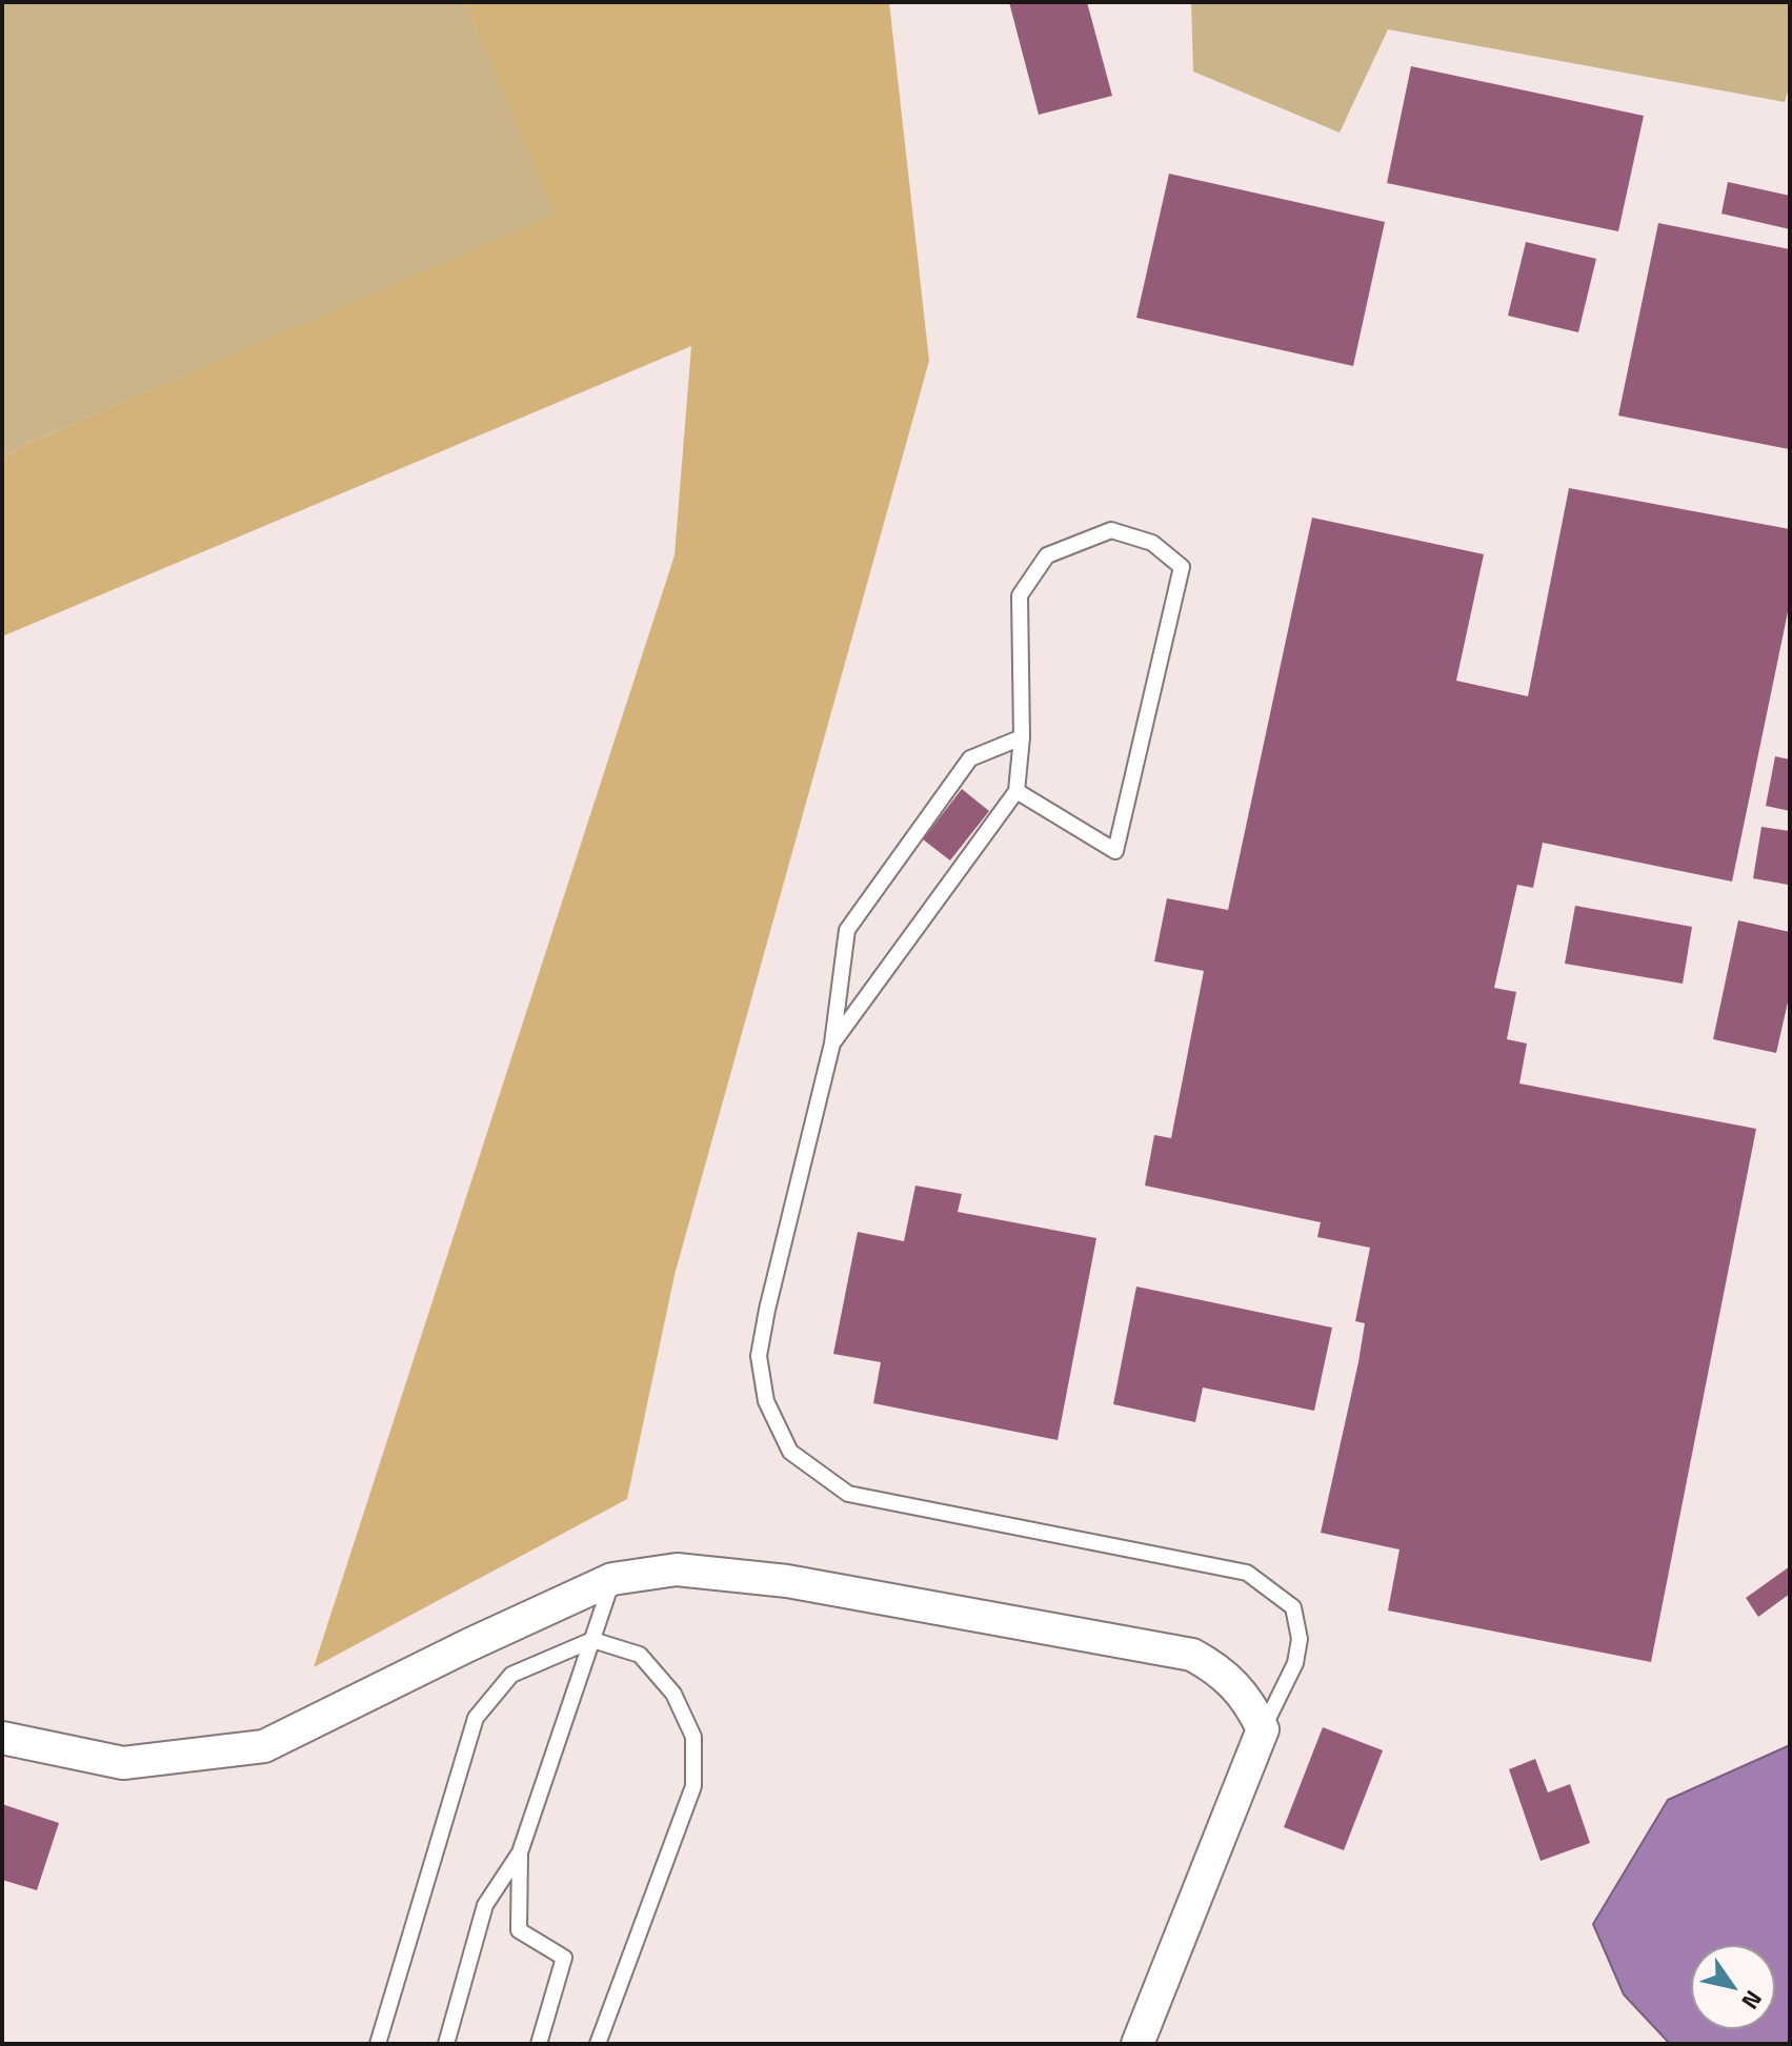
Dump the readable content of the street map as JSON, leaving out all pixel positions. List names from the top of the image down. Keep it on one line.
{"north":"bottom right"}
